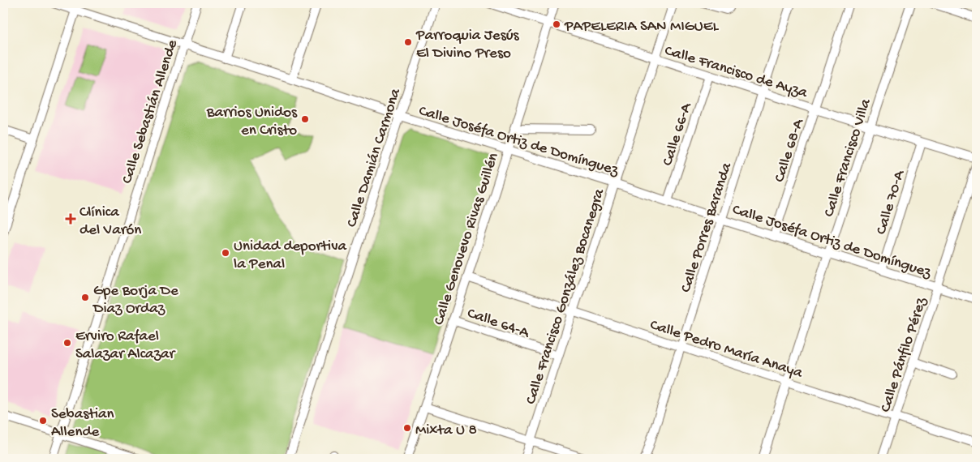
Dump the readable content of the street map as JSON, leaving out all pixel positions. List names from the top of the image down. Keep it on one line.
{"streets":{"street":["Calle Francisco de Ayza","Calle Sebastián Allende","Calle 66-A","Calle Joséfa Ortiz de Domínguez","Calle 68-A","Calle Damián Carmona","Calle Francisco Villa","Calle 70-A","Calle Porres Baranda","Calle Genovevo Rivas Guillén","Calle Francisco González Bocanegra","Calle 64-A","Calle Pedro María Anaya","Calle Pánfilo Pérez"]},"crossings":[["Calle Francisco de Ayza","Calle 66-A"],["Calle Francisco de Ayza","Calle 68-A"],["Calle Francisco de Ayza","Calle Francisco Villa"],["Calle Francisco de Ayza","Calle 70-A"],["Calle Francisco de Ayza","Calle Porres Baranda"],["Calle Francisco de Ayza","Calle Genovevo Rivas Guillén"],["Calle Francisco de Ayza","Calle Francisco González Bocanegra"],["Calle Sebastián Allende","Calle Joséfa Ortiz de Domínguez"],["Calle 66-A","Calle Joséfa Ortiz de Domínguez"],["Calle Joséfa Ortiz de Domínguez","Calle 68-A"],["Calle Joséfa Ortiz de Domínguez","Calle Damián Carmona"],["Calle Joséfa Ortiz de Domínguez","Calle Francisco Villa"],["Calle Joséfa Ortiz de Domínguez","Calle 70-A"],["Calle Joséfa Ortiz de Domínguez","Calle Porres Baranda"],["Calle Joséfa Ortiz de Domínguez","Calle Genovevo Rivas Guillén"],["Calle Joséfa Ortiz de Domínguez","Calle Francisco González Bocanegra"],["Calle Joséfa Ortiz de Domínguez","Calle Pánfilo Pérez"],["Calle Francisco Villa","Calle Pedro María Anaya"],["Calle Porres Baranda","Calle Pedro María Anaya"],["Calle Genovevo Rivas Guillén","Calle 64-A"],["Calle Genovevo Rivas Guillén","Calle Pedro María Anaya"],["Calle Francisco González Bocanegra","Calle 64-A"],["Calle Francisco González Bocanegra","Calle Pedro María Anaya"],["Calle Pedro María Anaya","Calle Pánfilo Pérez"]],"places":{"other":["PAPELERIA SAN MIGUEL","Parroquia Jesús El Divino Preso","Barrios Unidos en Cristo","Unidad deportiva la Penal","Gpe Borja De Diaz Ordaz","Erviro Rafael Salazar Alcazar","Sebastian Allende","Mixta U 8"],"health":["Clínica del Varón"]}}
